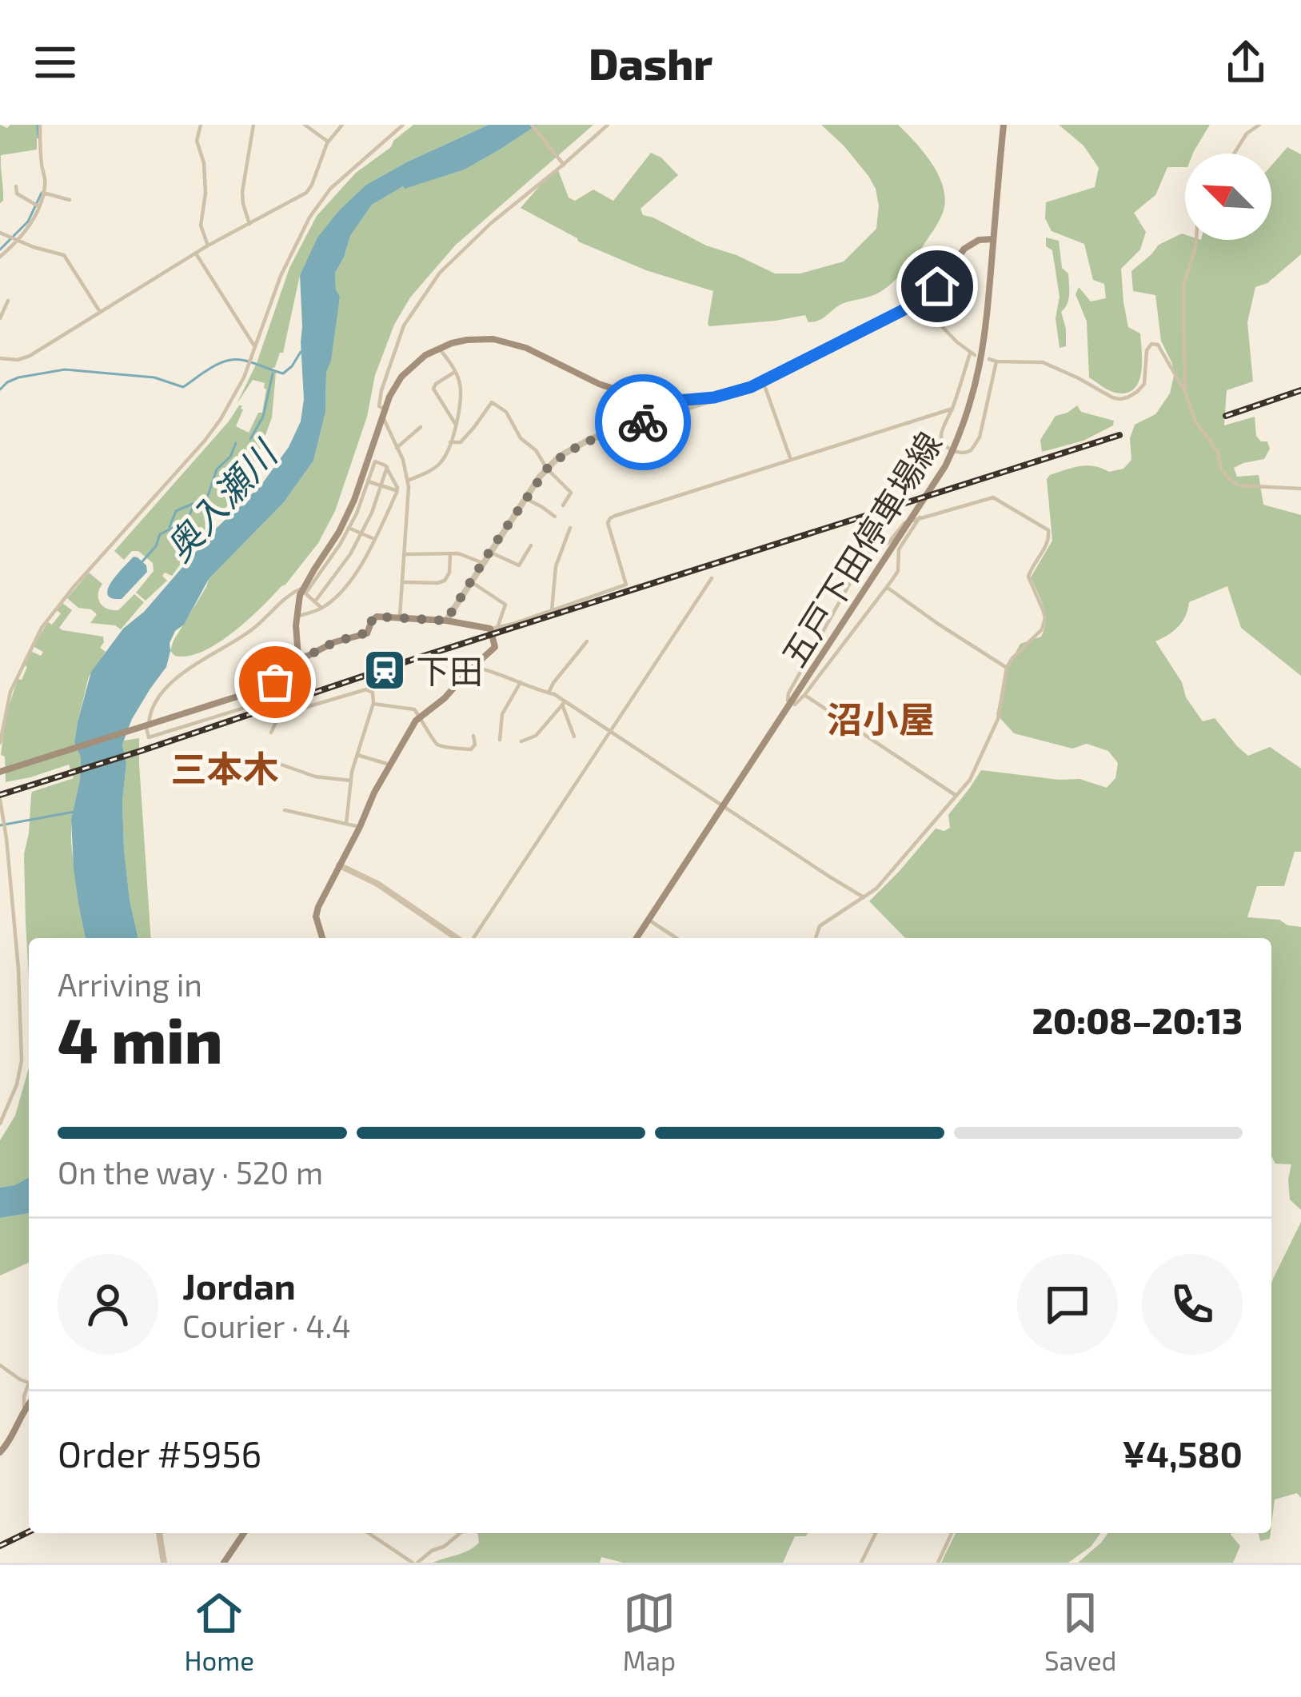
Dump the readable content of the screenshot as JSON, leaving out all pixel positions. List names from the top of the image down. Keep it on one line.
{"streets":{"main road":["五戸下田停車場線"]},"districts":["沼小屋","三本木"],"water":["奥入瀬川"],"places":{"station":["下田"]},"north":"top left","page":{"header":"Dashr","heading":["4 min","Arriving in","20:08–20:13"],"panel":["Jordan","Courier · 4.4","Order #5956","¥4,580"],"bar":"On the way · 520 m","tabs":["Home","Map","Saved"]}}
